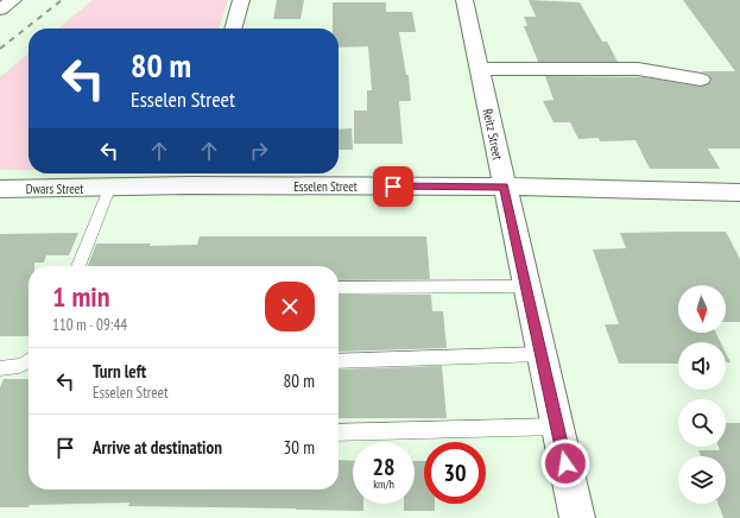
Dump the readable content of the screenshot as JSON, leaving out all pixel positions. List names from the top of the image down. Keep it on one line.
{"streets":{"street":["Reitz Street","Esselen Street","Dwars Street"]},"crossings":[["Reitz Street","Esselen Street"],["Esselen Street","Dwars Street"]],"north":"bottom","page":{"turn":["80 m","Esselen Street"],"heading":["1 min","110 m · 09:44"],"list":[{"name":"Turn left","note":"Esselen Street","value":"80 m"},{"name":"Arrive at destination","value":"30 m"}],"speed":"28 km/h","limit":"30"}}
